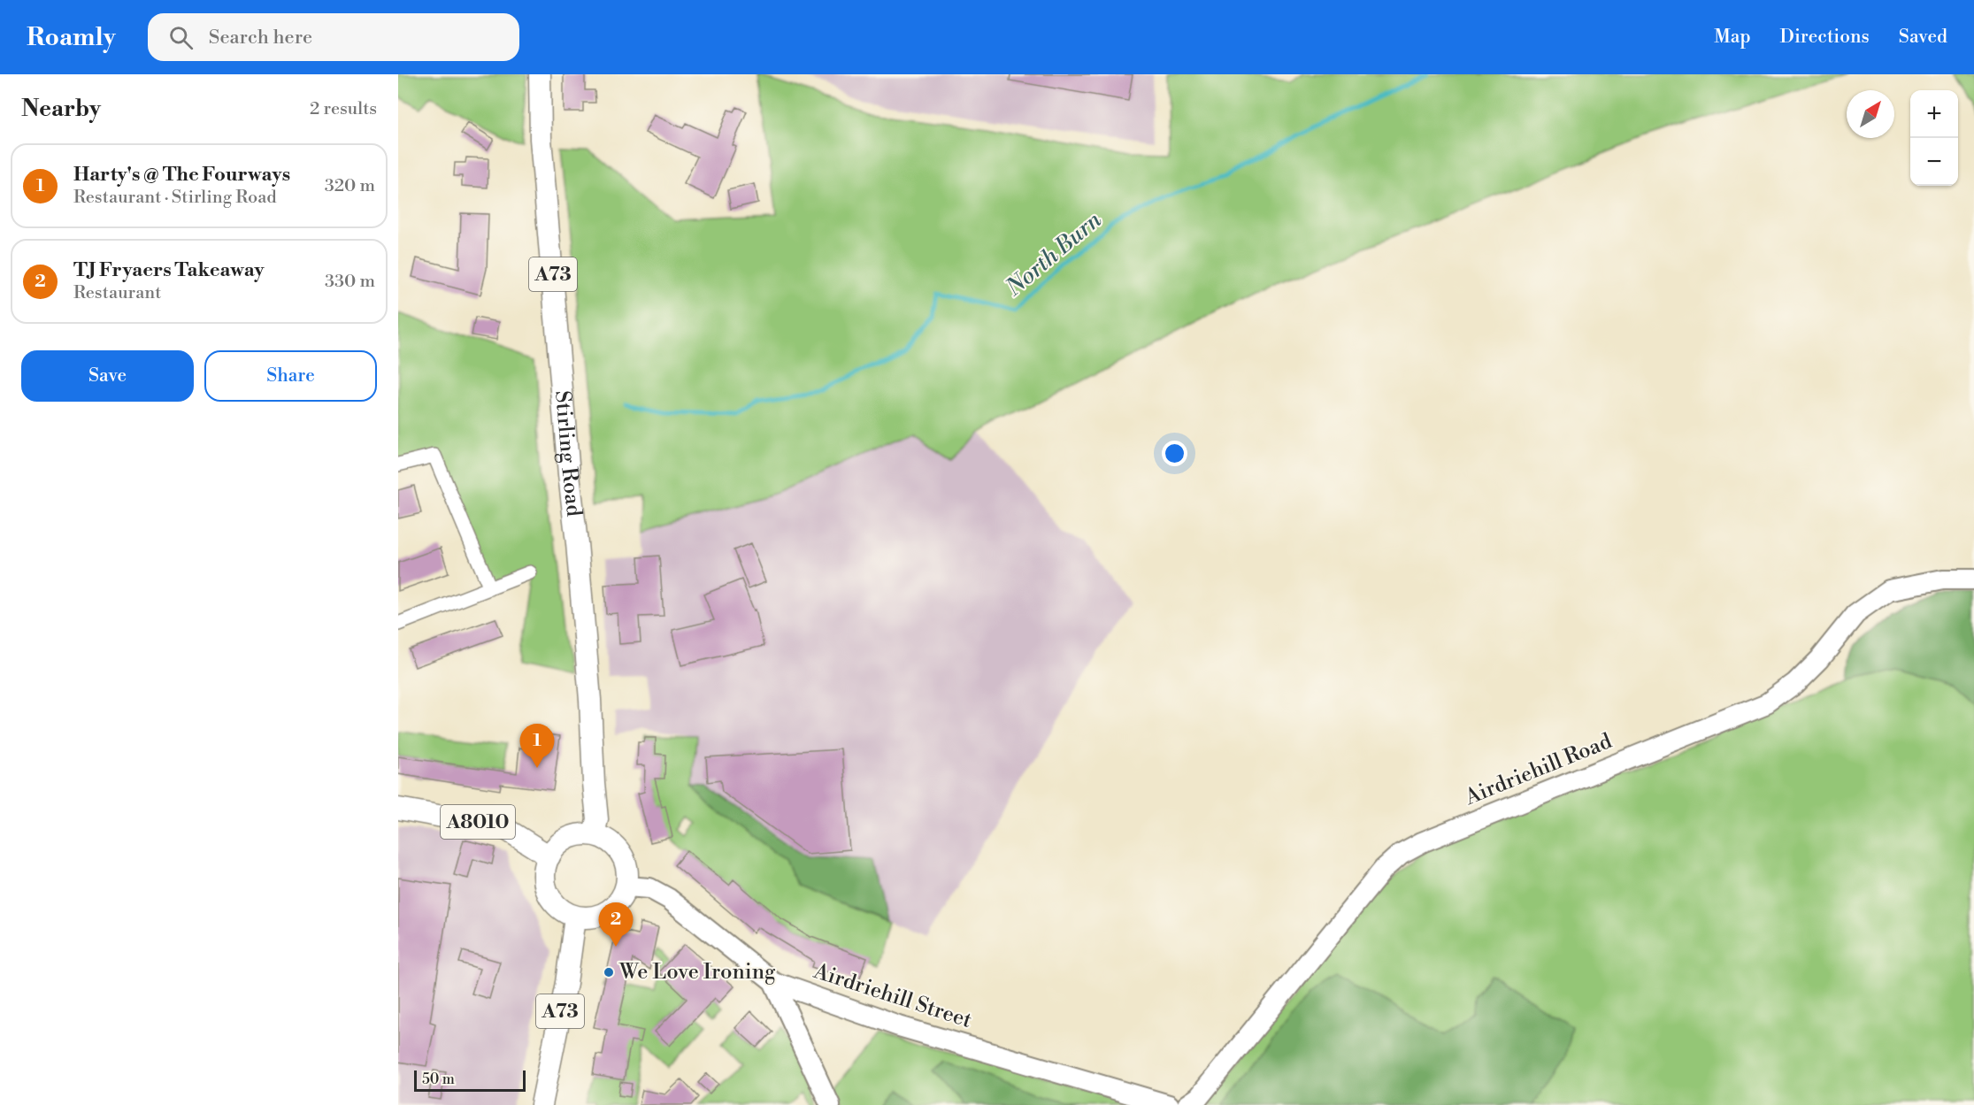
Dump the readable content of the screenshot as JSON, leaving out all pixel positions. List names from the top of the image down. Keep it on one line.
{"streets":{"main road":["A73","Stirling Road","A8010"],"street":["Airdriehill Road","Airdriehill Street"]},"crossings":[["A73","Stirling Road"],["A73","A8010"],["A73","Airdriehill Street"],["Stirling Road","A8010"],["Stirling Road","Airdriehill Street"],["A8010","Airdriehill Street"]],"water":["North Burn"],"places":["We Love Ironing"],"scale_bar":"50 m","north":"top right","page":{"header":"Roamly","search":"Search here","nav":["Map","Directions","Saved"],"heading":["Nearby","2 results"],"map_buttons":["+","−"],"list":[{"mark":"1","name":"Harty's @ The Fourways","note":"Restaurant · Stirling Road","value":"320 m"},{"mark":"2","name":"TJ Fryaers Takeaway","note":"Restaurant","value":"330 m"}],"buttons":["Save","Share"],"pins":["1","2"],"scale":"50 m"}}
